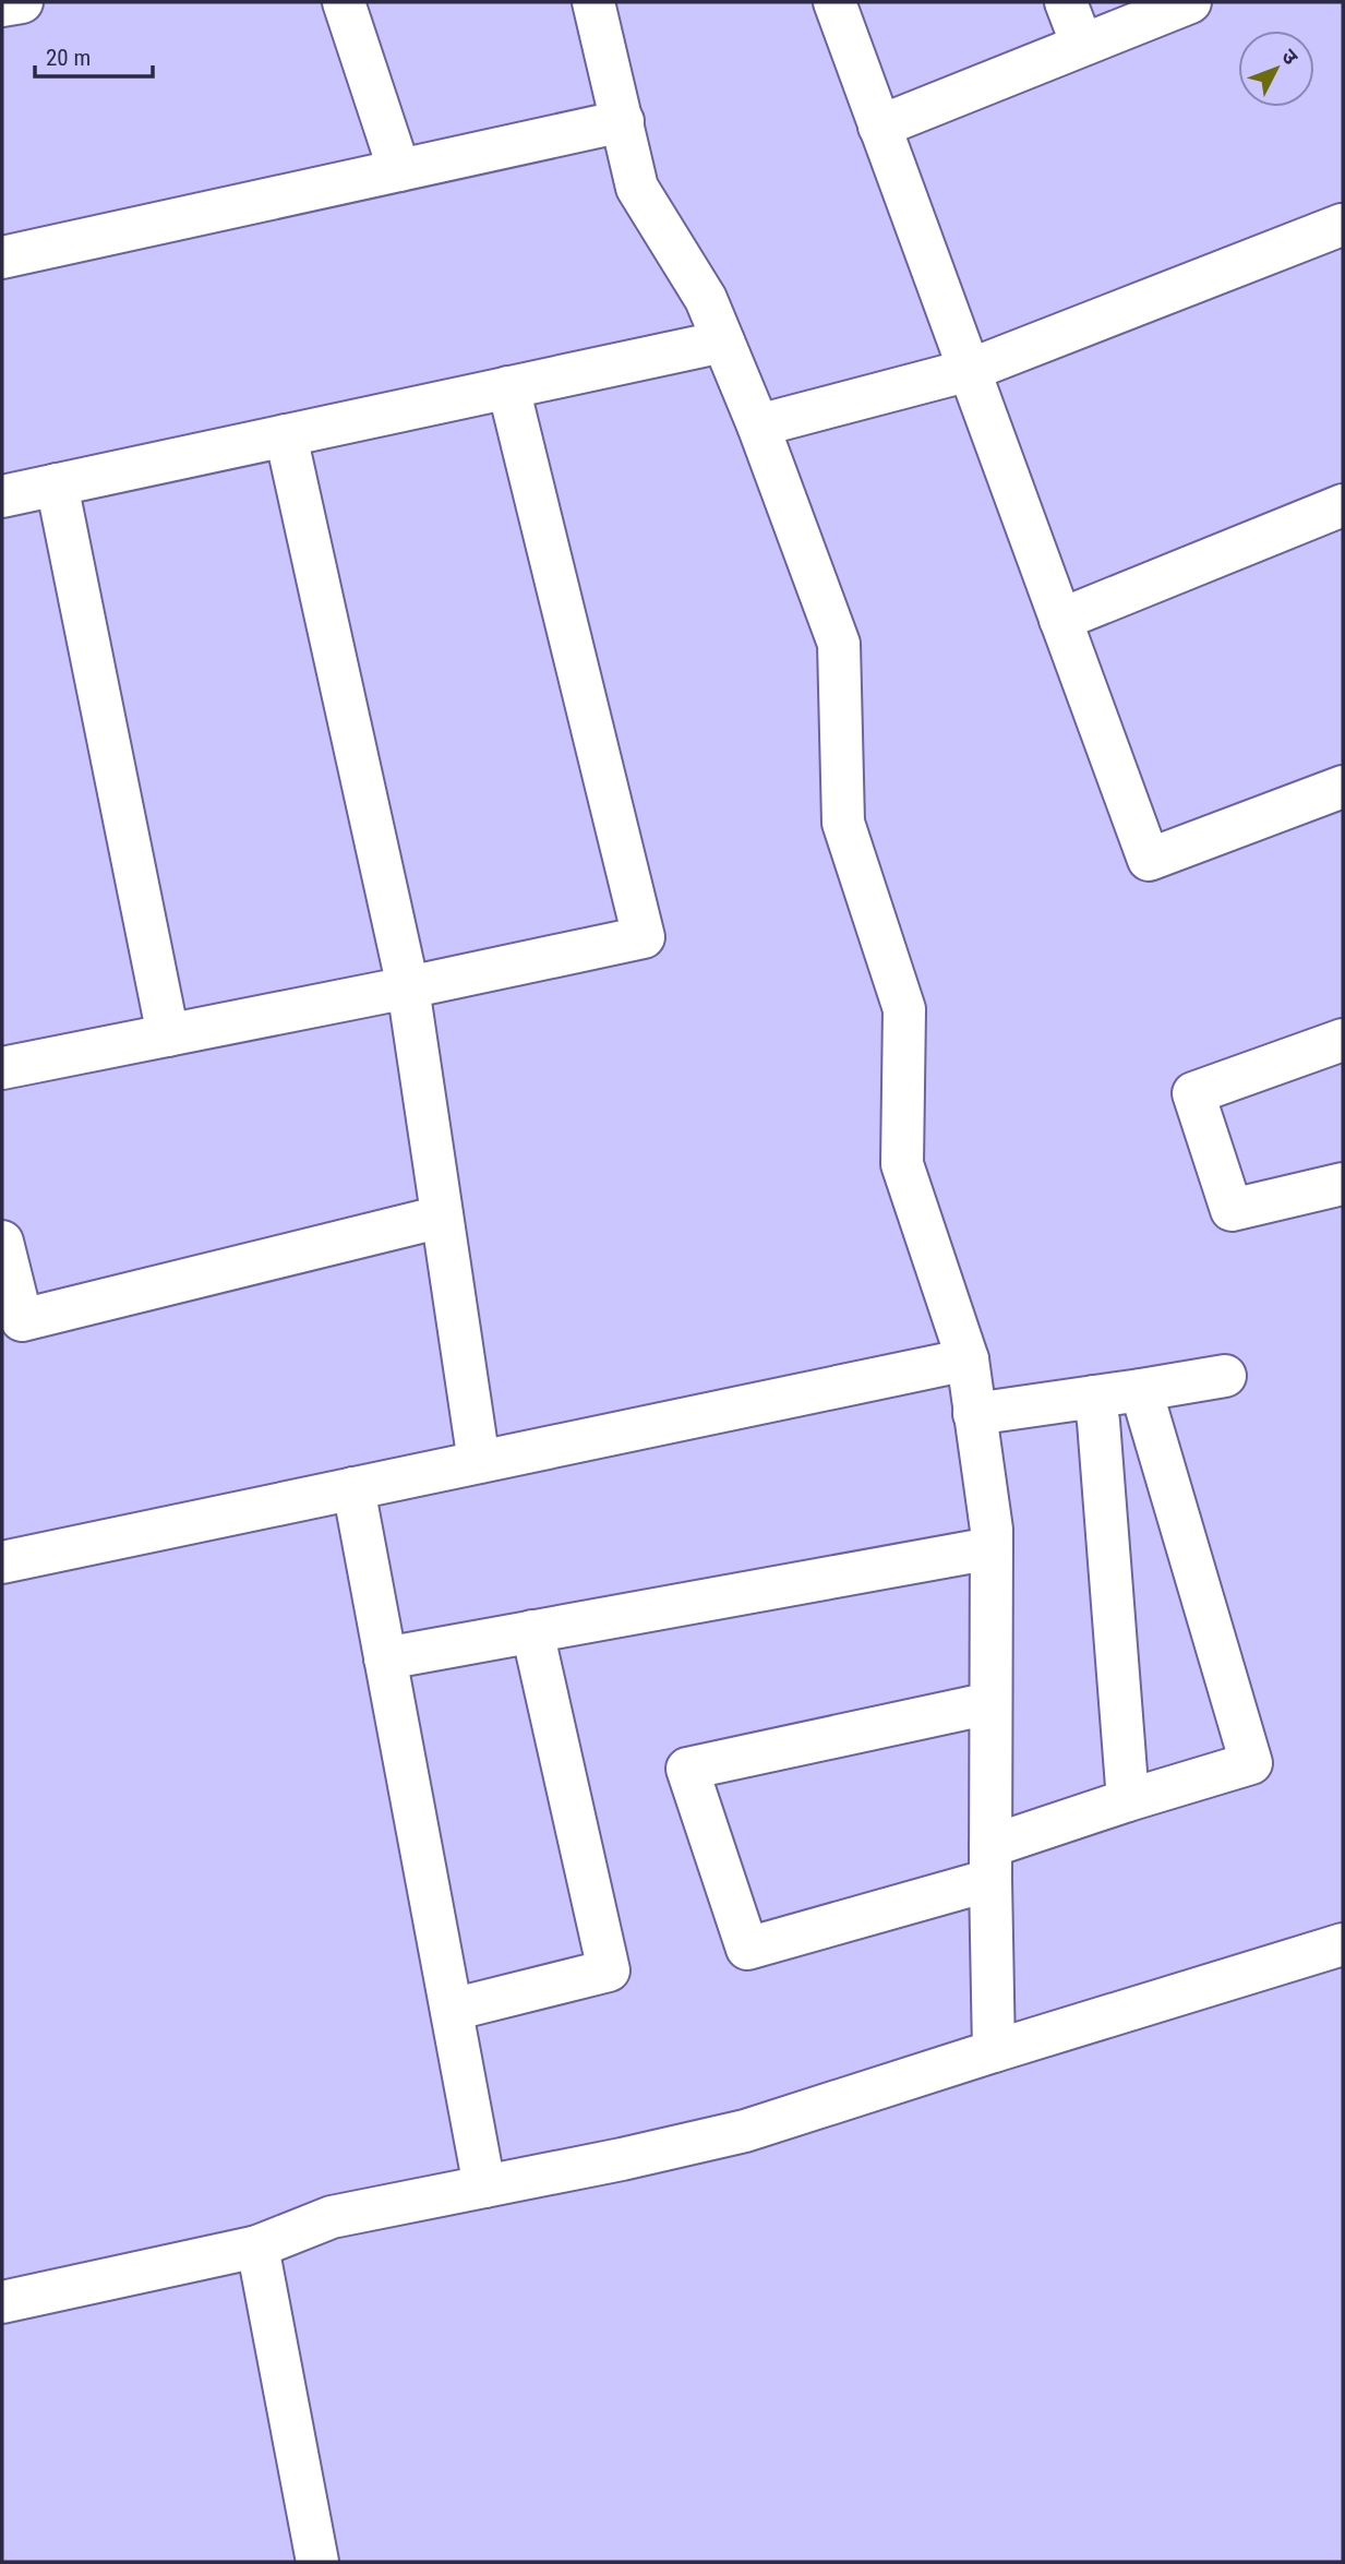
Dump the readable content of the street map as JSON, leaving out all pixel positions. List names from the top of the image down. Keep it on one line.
{"scale_bar":"20 m","north":"top right"}
